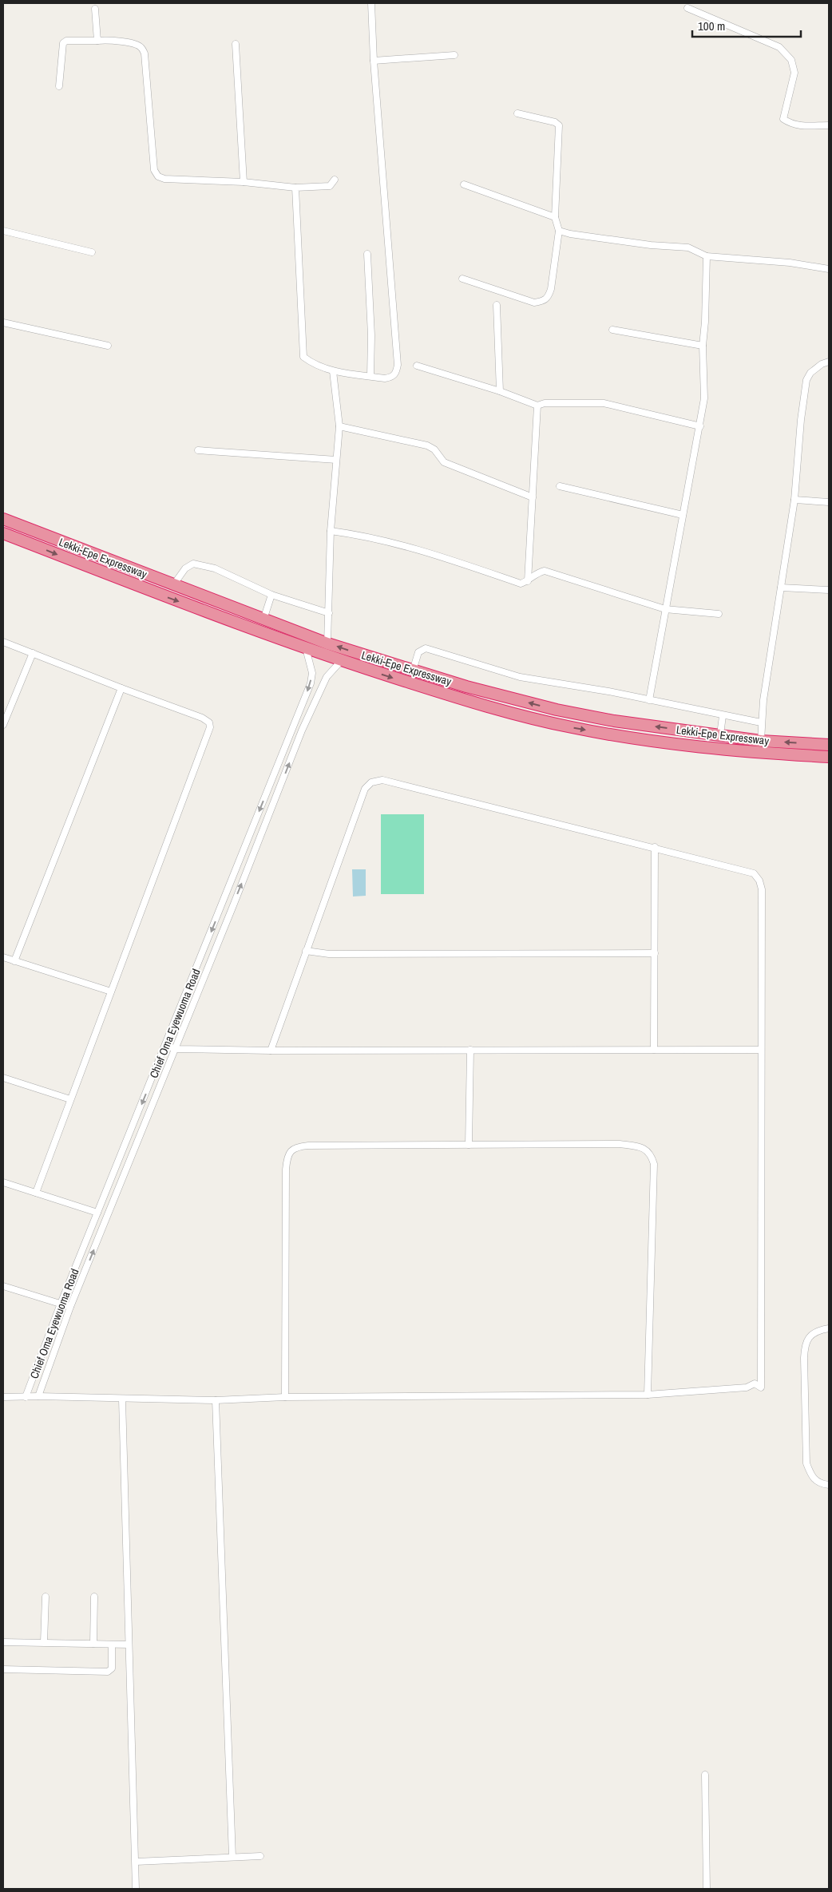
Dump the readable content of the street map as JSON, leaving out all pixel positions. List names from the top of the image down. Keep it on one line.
{"streets":{"highway":["Lekki-Epe Expressway"],"street":["Chief Oma Eyewuoma Road"]},"crossings":[["Lekki-Epe Expressway","Chief Oma Eyewuoma Road"]],"scale_bar":"100 m"}
